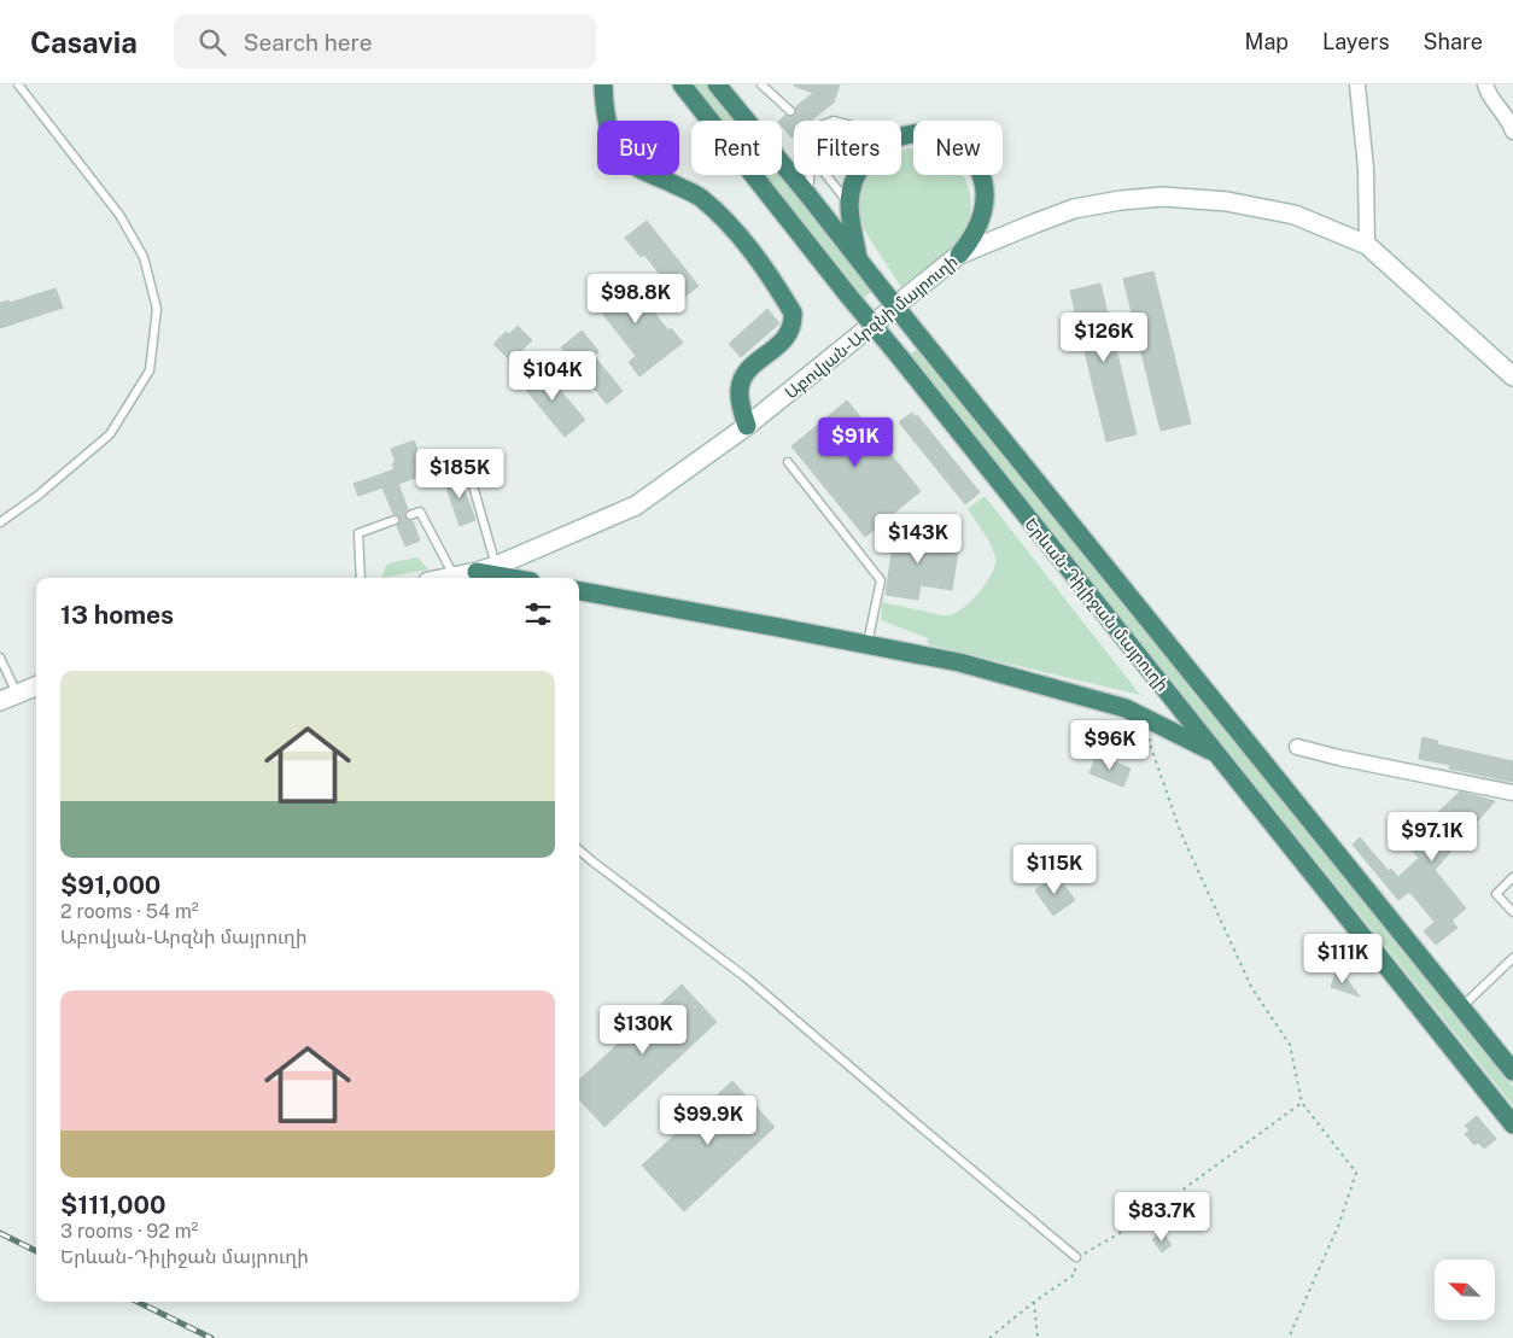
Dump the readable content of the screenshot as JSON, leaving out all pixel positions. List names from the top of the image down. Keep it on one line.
{"streets":{"highway":["Երևան-Դիլիջան մայրուղի"],"main road":["Աբովյան-Արզնի մայրուղի"]},"north":"top left","page":{"header":"Casavia","search":"Search here","nav":["Map","Layers","Share"],"chip":["Buy","Rent","Filters","New"],"price":["$98.8K","$126K","$104K","$91K","$185K","$143K","$96K","$97.1K","$115K","$111K","$130K","$99.9K","$83.7K"],"heading":"13 homes","list":[{"name":"$91,000","note":"2 rooms · 54 m² · Աբովյան-Արզնի մայրուղի"},{"name":"$111,000","note":"3 rooms · 92 m² · Երևան-Դիլիջան մայրուղի"}]}}
